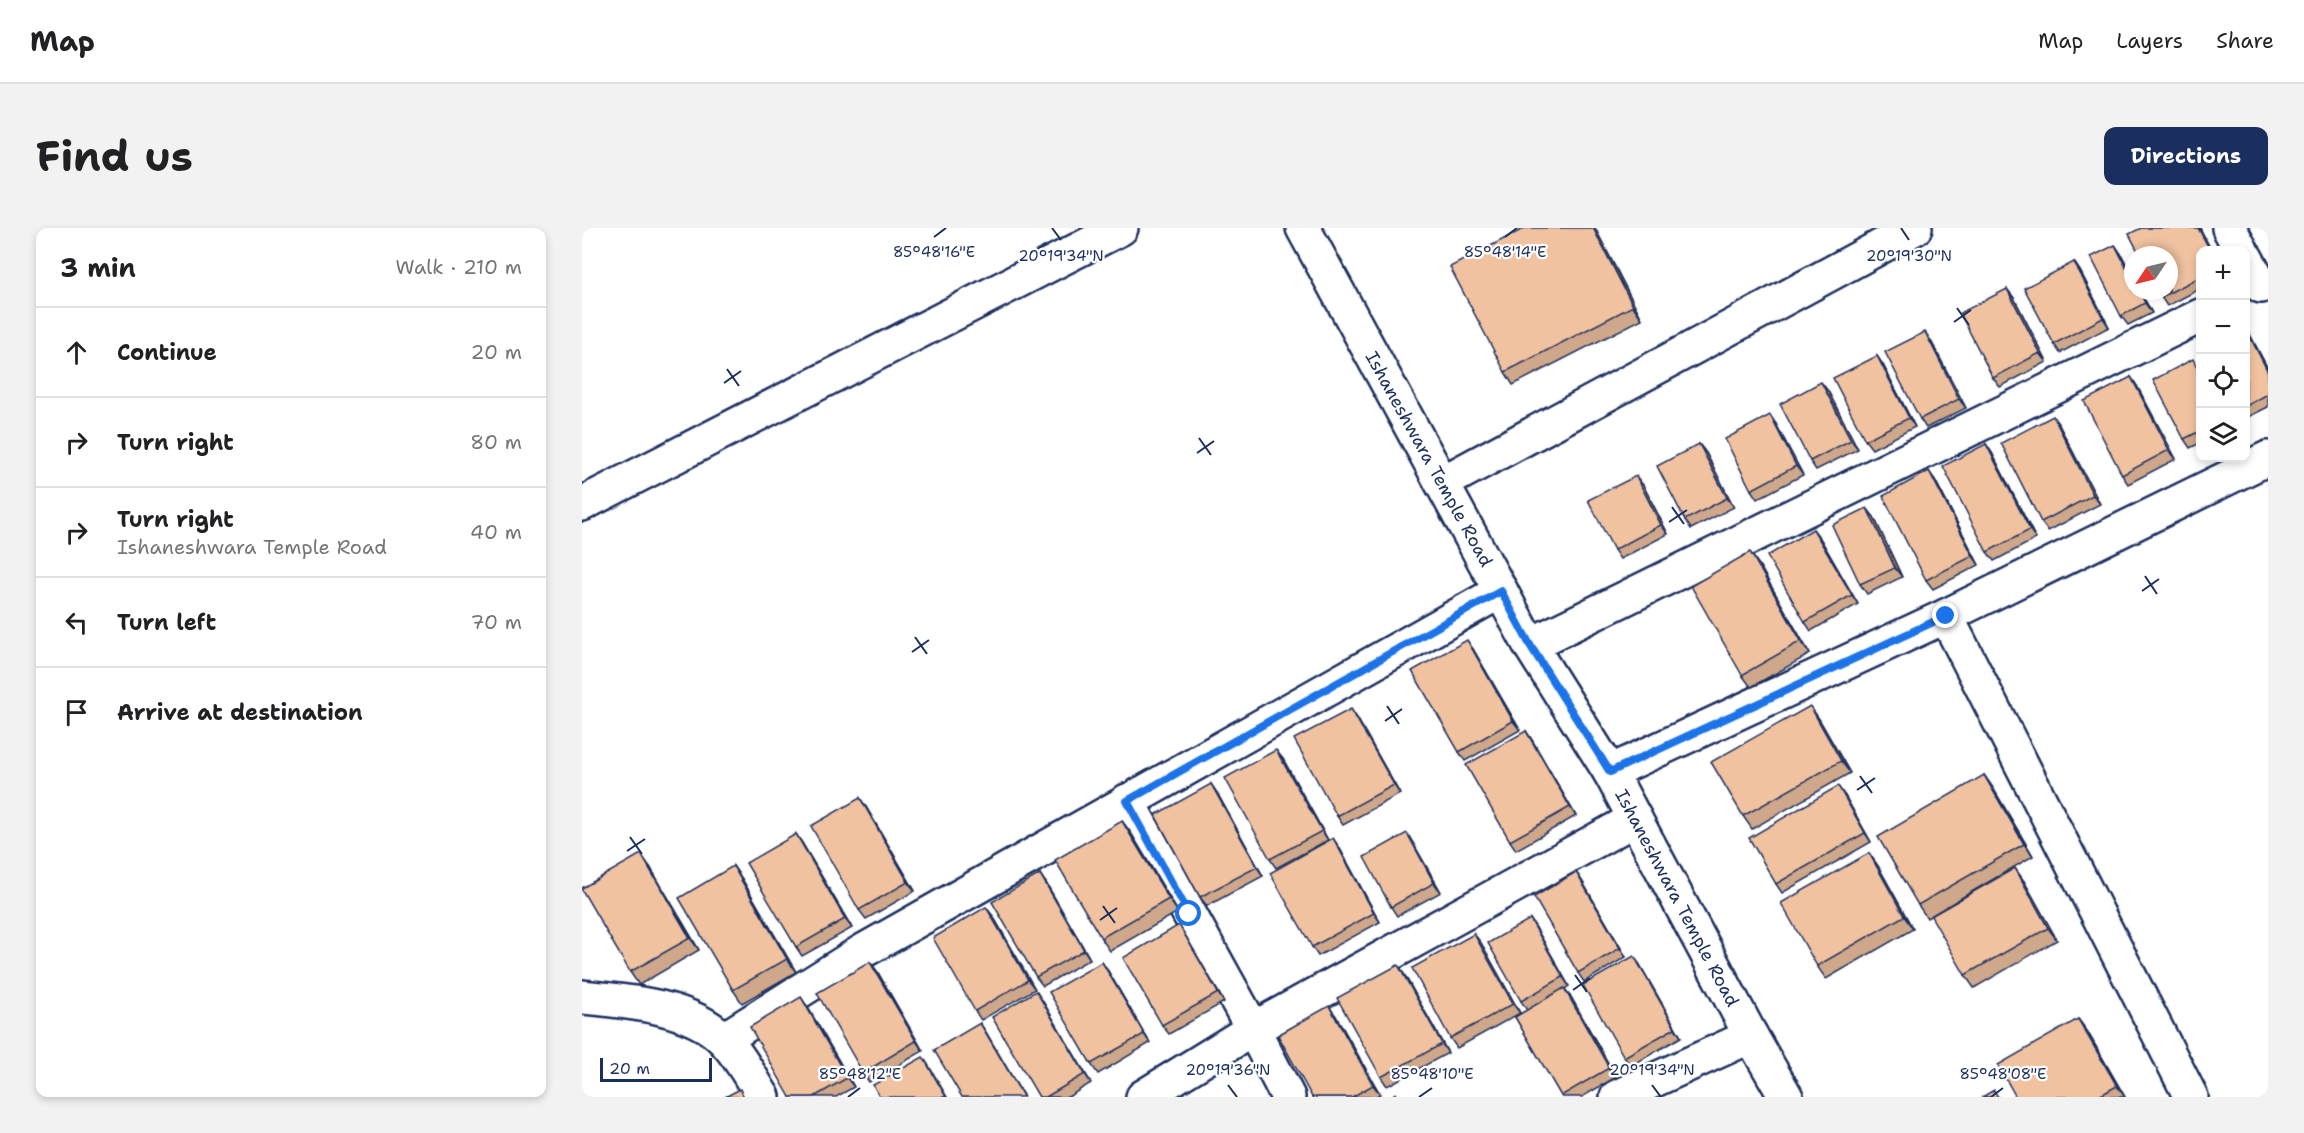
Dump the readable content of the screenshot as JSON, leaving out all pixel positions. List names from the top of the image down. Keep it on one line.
{"streets":{"street":["Ishaneshwara Temple Road"]},"scale_bar":"20 m","north":"bottom left","page":{"header":"Map","nav":["Map","Layers","Share"],"buttons":"Directions","title":"Find us","heading":["3 min","Walk · 210 m"],"map_buttons":["+","−"],"list":[["Continue","20 m"],["Turn right","80 m"],["Turn right","Ishaneshwara Temple Road","40 m"],["Turn left","70 m"],"Arrive at destination"],"scale":"20 m"},"coordinates":["85°48'16\"E","85°48'14\"E","20°19'34\"N","20°19'30\"N","20°19'36\"N","85°48'12\"E","85°48'10\"E","85°48'08\"E"]}
